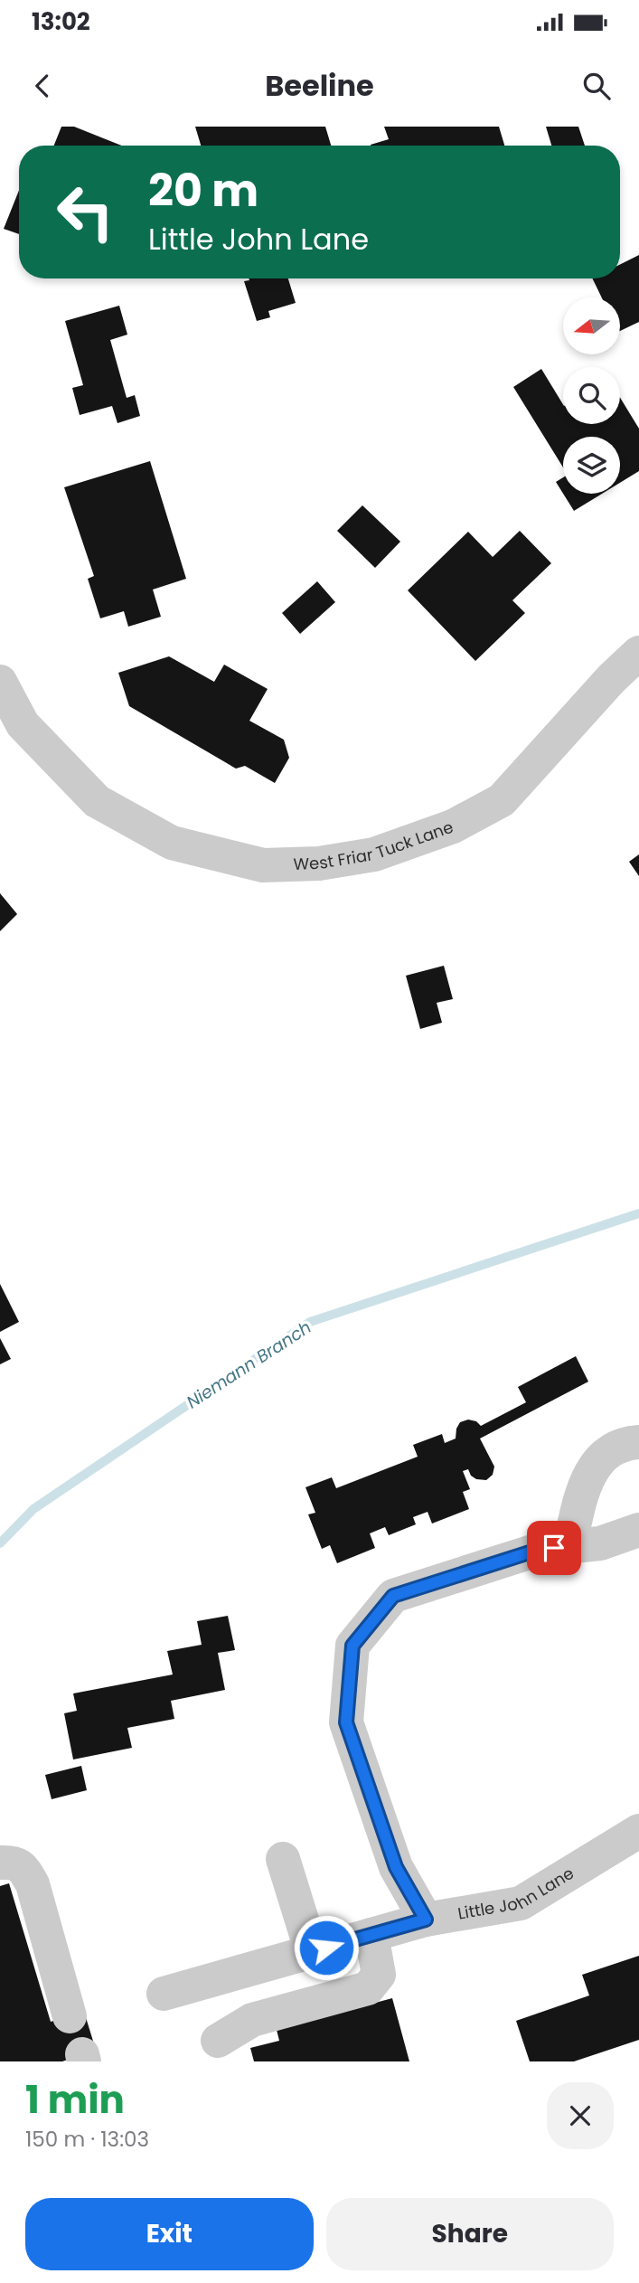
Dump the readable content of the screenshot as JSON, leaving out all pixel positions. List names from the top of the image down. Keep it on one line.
{"streets":{"street":["West Friar Tuck Lane","Little John Lane"]},"water":["Niemann Branch"],"north":"left","page":{"status":"13:02","header":"Beeline","turn":["20 m","Little John Lane"],"heading":["1 min","150 m · 13:03"],"buttons":["Exit","Share"]}}
